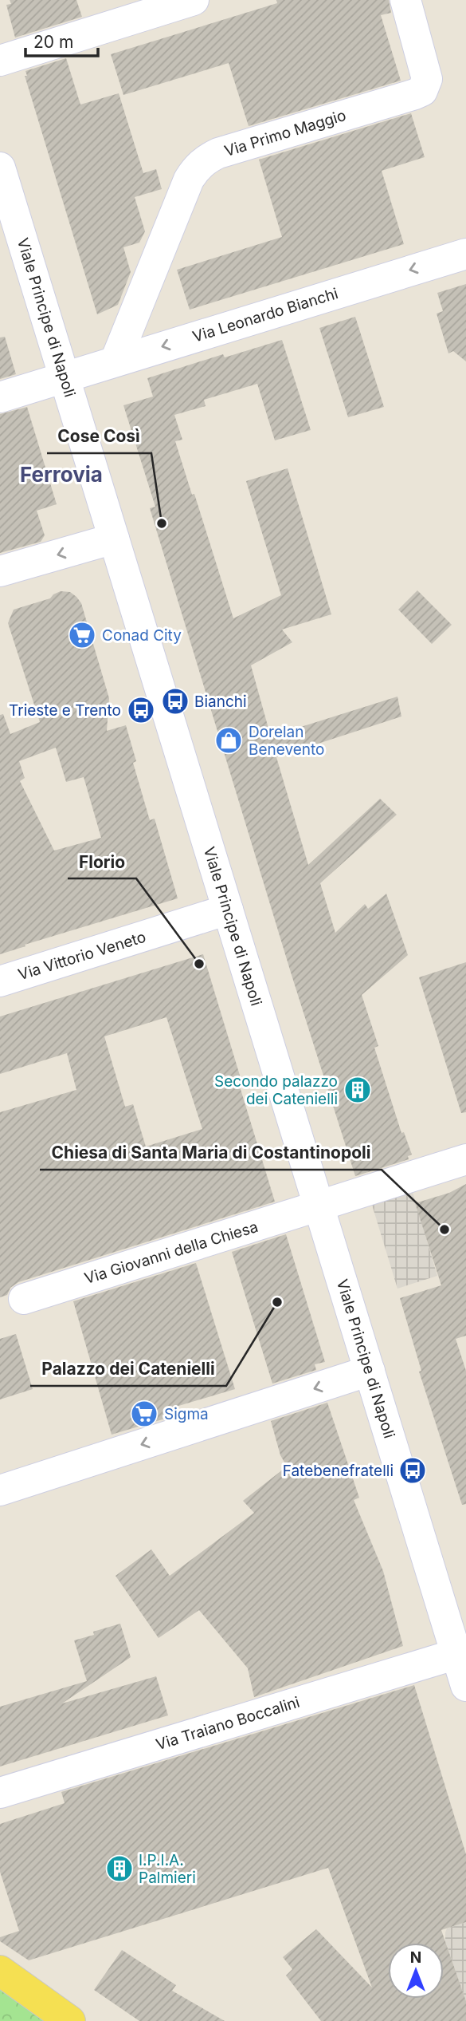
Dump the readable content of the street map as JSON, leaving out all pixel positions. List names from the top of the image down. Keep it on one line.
{"streets":{"street":["Via Primo Maggio","Via Leonardo Bianchi","Viale Principe di Napoli","Via Vittorio Veneto","Via Giovanni della Chiesa","Via Traiano Boccalini"]},"crossings":[["Via Primo Maggio","Via Leonardo Bianchi"],["Via Leonardo Bianchi","Viale Principe di Napoli"],["Viale Principe di Napoli","Via Vittorio Veneto"],["Viale Principe di Napoli","Via Giovanni della Chiesa"],["Viale Principe di Napoli","Via Traiano Boccalini"]],"one_way":["Via Leonardo Bianchi"],"districts":["Ferrovia"],"places":{"other":["Cose Così","Florio","Chiesa di Santa Maria di Costantinopoli","Palazzo dei Catenielli"],"supermarket":["Conad City","Sigma"],"bus stop":["Bianchi","Trieste e Trento","Fatebenefratelli"],"shop":["Dorelan Benevento"],"building":["Secondo palazzo dei Catenielli","I.P.I.A. Palmieri"]},"scale_bar":"20 m","north":"top"}
